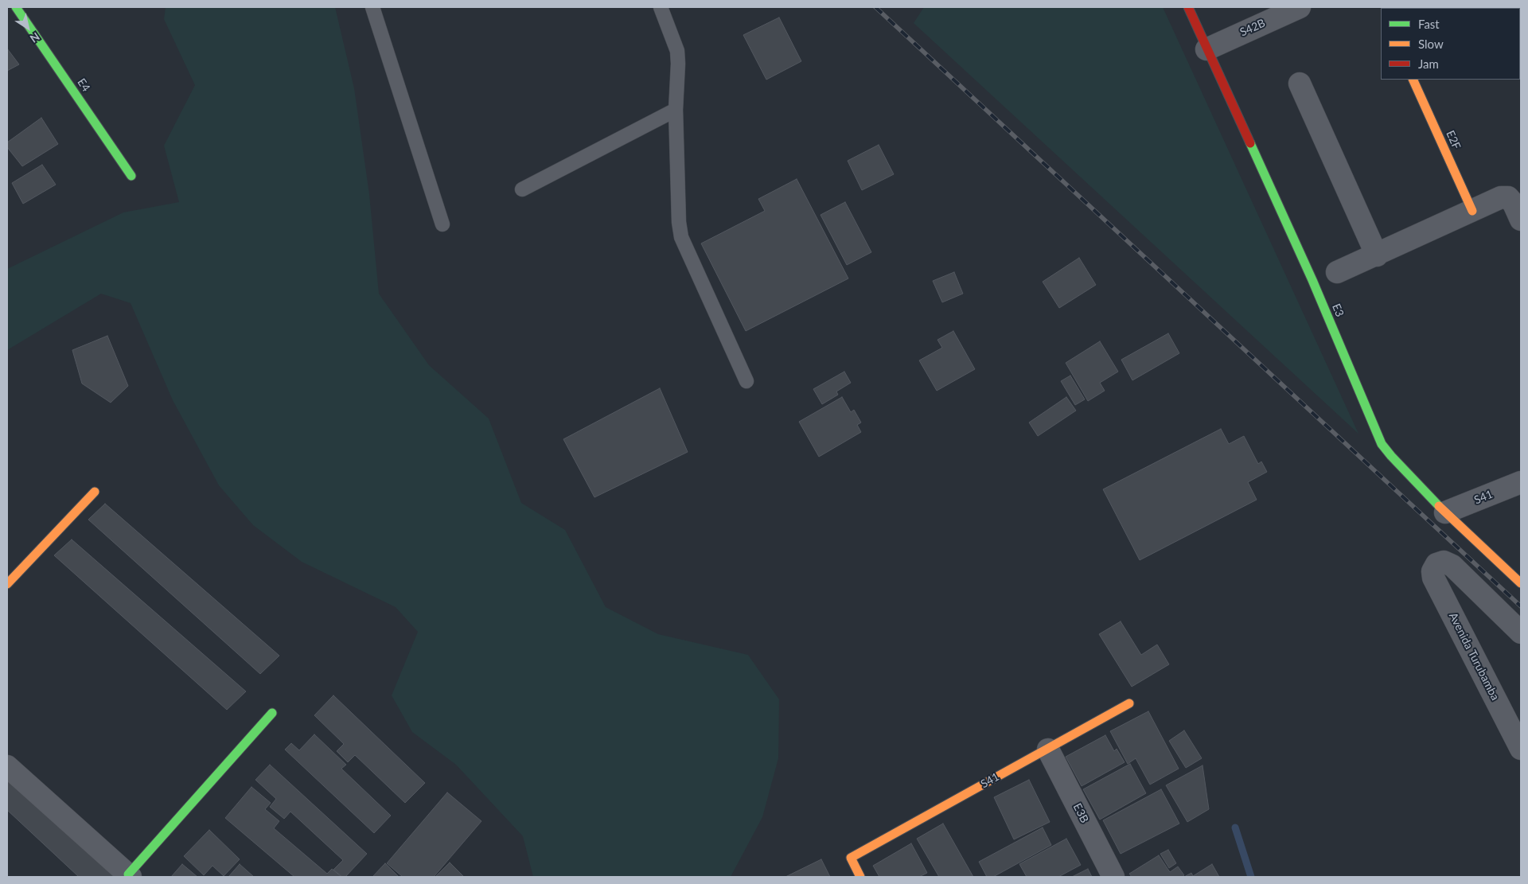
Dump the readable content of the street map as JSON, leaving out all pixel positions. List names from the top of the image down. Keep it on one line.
{"streets":{"street":["S42B","E4","E2F","E3","S41","Avenida Turubamba","E3B"]},"crossings":[["S42B","E3"],["E3","S41"],["S41","E3B"]],"legend":["Fast","Slow","Jam"],"north":"bottom right"}
